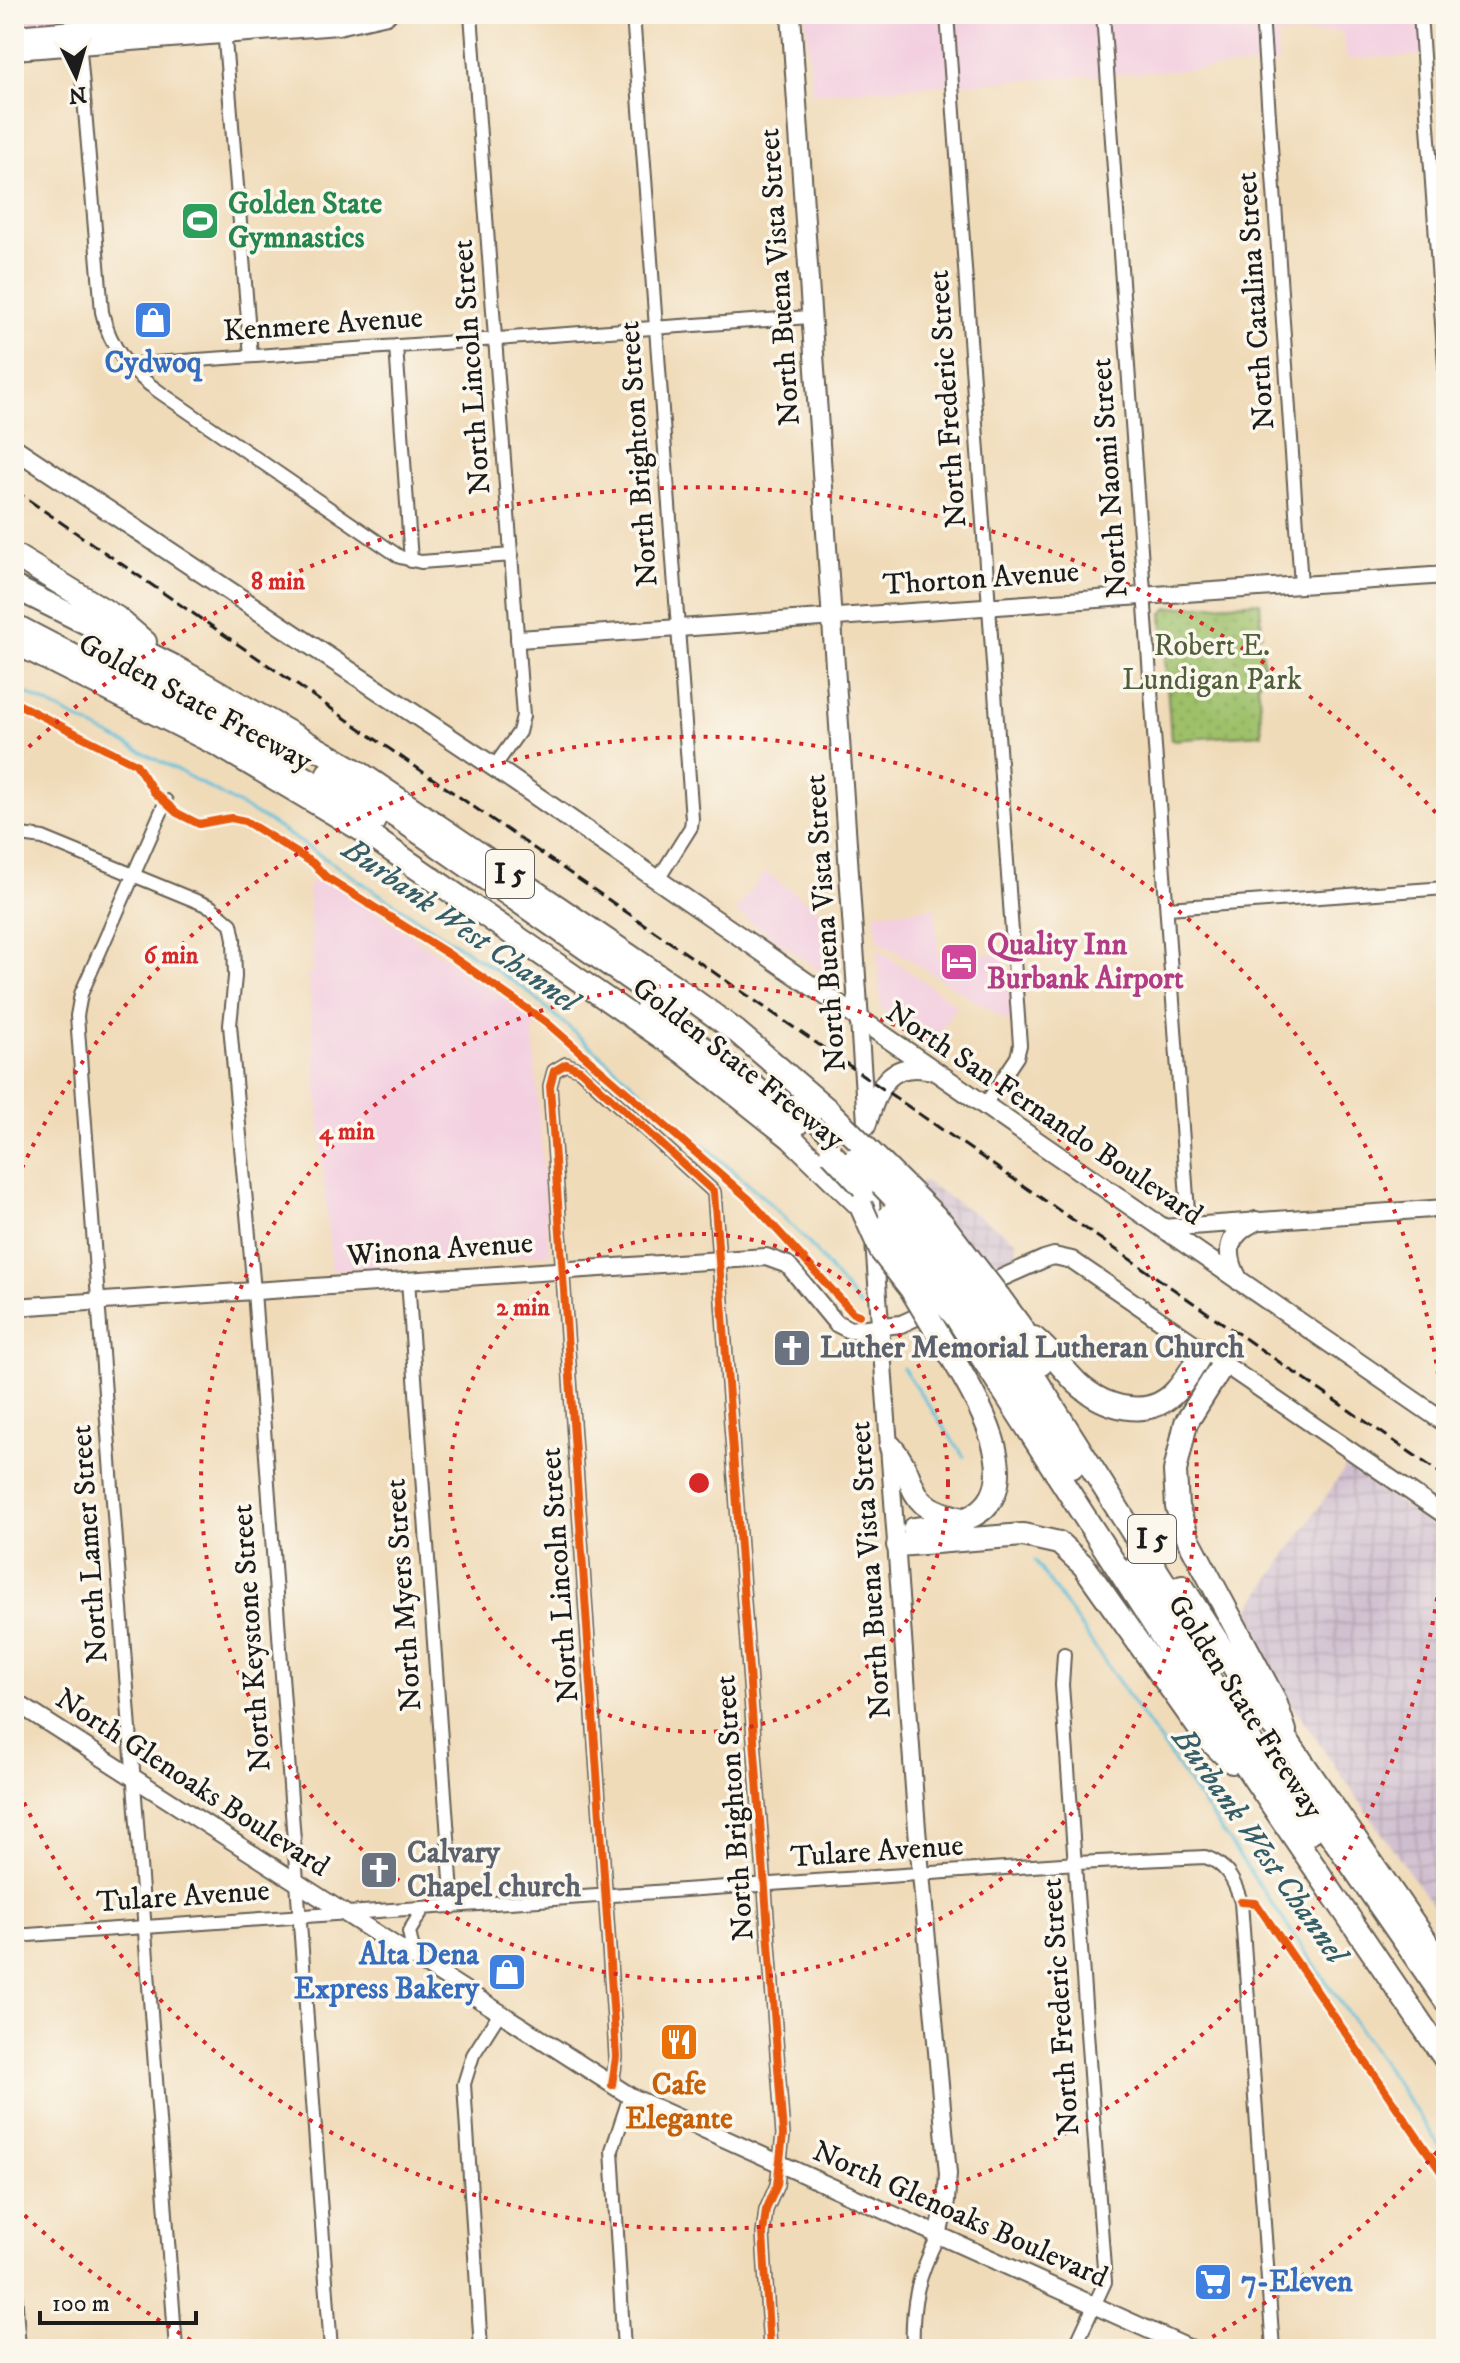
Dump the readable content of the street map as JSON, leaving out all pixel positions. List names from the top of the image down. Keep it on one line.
{"streets":{"highway":["Golden State Freeway","I 5"],"main road":["North Buena Vista Street","Thorton Avenue","North San Fernando Boulevard","Winona Avenue","North Glenoaks Boulevard"],"street":["North Catalina Street","Kenmere Avenue","North Lincoln Street","North Frederic Street","North Brighton Street","North Naomi Street","North Lamer Street","North Myers Street","North Keystone Street","Tulare Avenue"]},"crossings":[["North Buena Vista Street","Kenmere Avenue"],["North Buena Vista Street","Thorton Avenue"],["North Buena Vista Street","North San Fernando Boulevard"],["North Buena Vista Street","Winona Avenue"],["North Buena Vista Street","North Glenoaks Boulevard"],["North Buena Vista Street","Tulare Avenue"],["North Catalina Street","Thorton Avenue"],["Kenmere Avenue","North Lincoln Street"],["Kenmere Avenue","North Brighton Street"],["North Lincoln Street","North Brighton Street"],["North Lincoln Street","Thorton Avenue"],["North Lincoln Street","North San Fernando Boulevard"],["North Lincoln Street","Winona Avenue"],["North Lincoln Street","North Glenoaks Boulevard"],["North Lincoln Street","Tulare Avenue"],["North Frederic Street","Thorton Avenue"],["North Frederic Street","North San Fernando Boulevard"],["North Frederic Street","North Glenoaks Boulevard"],["North Frederic Street","Tulare Avenue"],["North Brighton Street","Thorton Avenue"],["North Brighton Street","North San Fernando Boulevard"],["North Brighton Street","Winona Avenue"],["North Brighton Street","North Glenoaks Boulevard"],["North Brighton Street","Tulare Avenue"],["North Naomi Street","Thorton Avenue"],["Winona Avenue","North Lamer Street"],["Winona Avenue","North Myers Street"],["Winona Avenue","North Keystone Street"],["North Lamer Street","North Keystone Street"],["North Lamer Street","North Glenoaks Boulevard"],["North Lamer Street","Tulare Avenue"],["North Myers Street","Tulare Avenue"],["North Keystone Street","North Glenoaks Boulevard"],["North Keystone Street","Tulare Avenue"],["North Glenoaks Boulevard","Tulare Avenue"]],"water":["Burbank West Channel"],"parks":["Robert E. Lundigan Park"],"places":{"sports":["Golden State Gymnastics"],"shop":["Cydwoq","Alta Dena Express Bakery"],"hotel":["Quality Inn Burbank Airport"],"church":["Luther Memorial Lutheran Church","Calvary Chapel church"],"restaurant":["Cafe Elegante"],"supermarket":["7-Eleven"]},"scale_bar":"100 m","north":"bottom","rings":["8 min","6 min","4 min","2 min"]}
